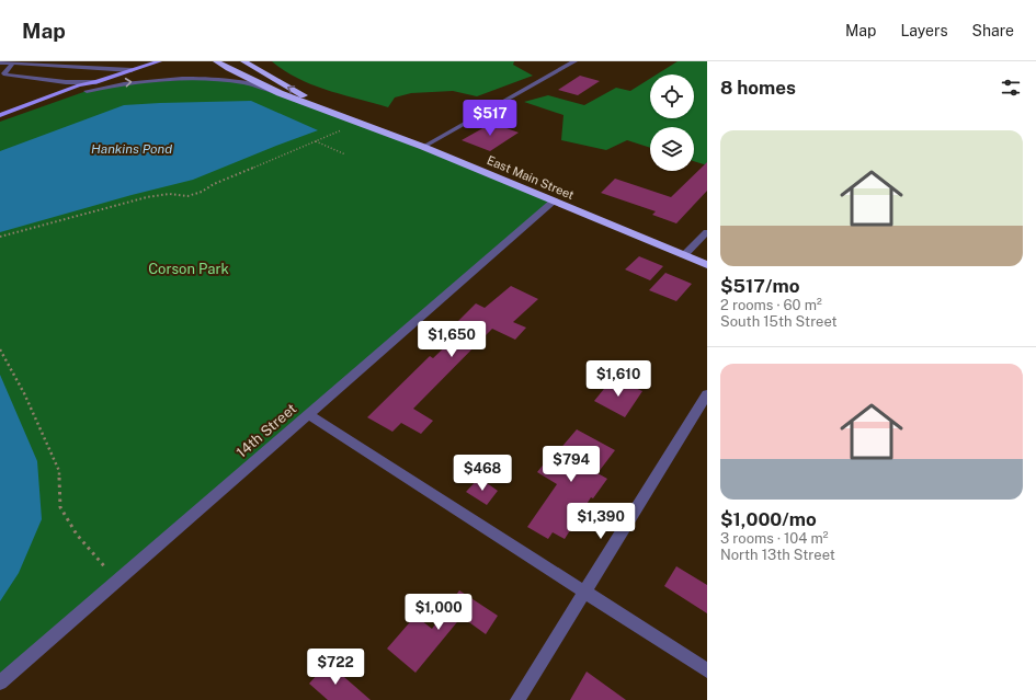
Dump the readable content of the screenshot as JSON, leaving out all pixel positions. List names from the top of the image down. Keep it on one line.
{"streets":{"highway":["East Main Street"],"street":["14th Street"]},"crossings":[["East Main Street","14th Street"]],"water":["Hankins Pond"],"parks":["Corson Park"],"page":{"header":"Map","nav":["Map","Layers","Share"],"heading":"8 homes","price":["$517","$1,650","$1,610","$794","$468","$1,390","$1,000","$722"],"list":[{"name":"$517/mo","note":"2 rooms · 60 m² · South 15th Street"},{"name":"$1,000/mo","note":"3 rooms · 104 m² · North 13th Street"}]}}
